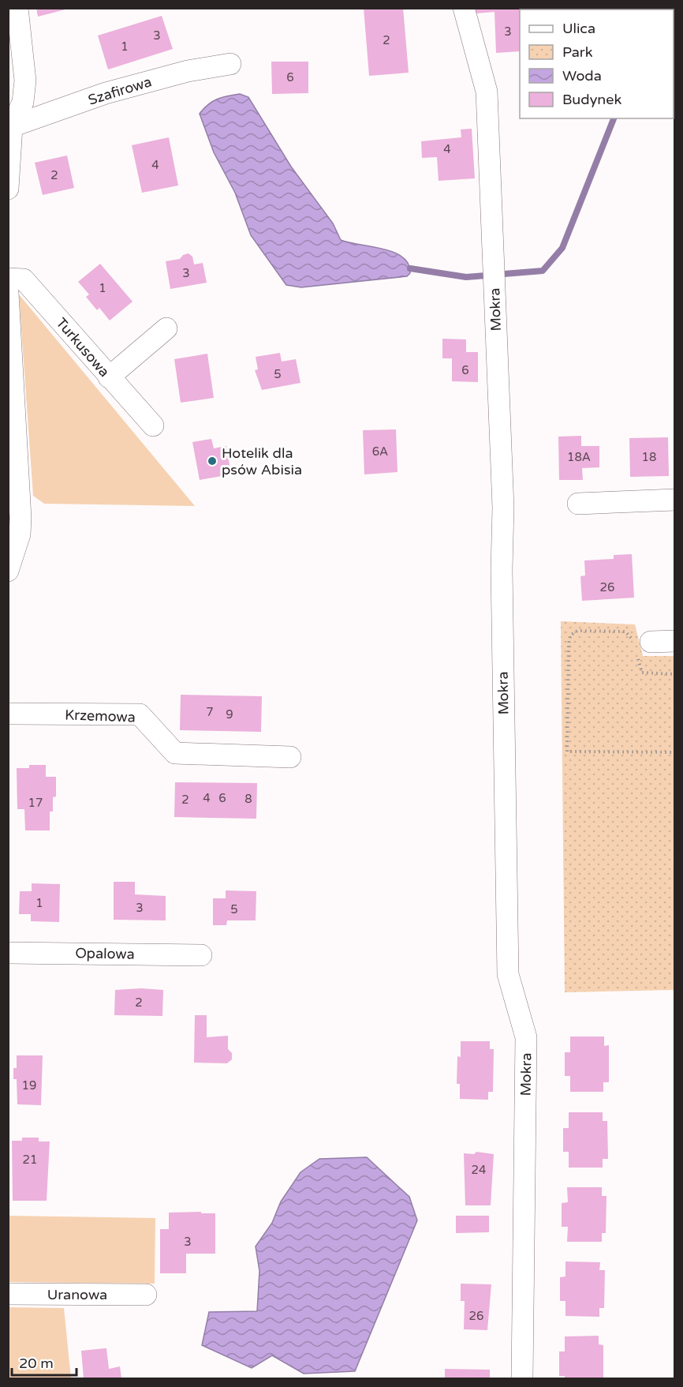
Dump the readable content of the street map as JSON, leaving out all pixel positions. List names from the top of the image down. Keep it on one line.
{"streets":{"street":["Szafirowa","Mokra","Turkusowa","Krzemowa","Opalowa","Uranowa"]},"places":["Hotelik dla psów Abisia"],"house_numbers":["3","3","2","1","6","4","4","2","3","1","6","5","6A","18A","18","26","7","9","4","6","8","2","17","1","3","5","2","19","21","24","3","26"],"legend":["Ulica","Park","Woda","Budynek"],"scale_bar":"20 m"}
